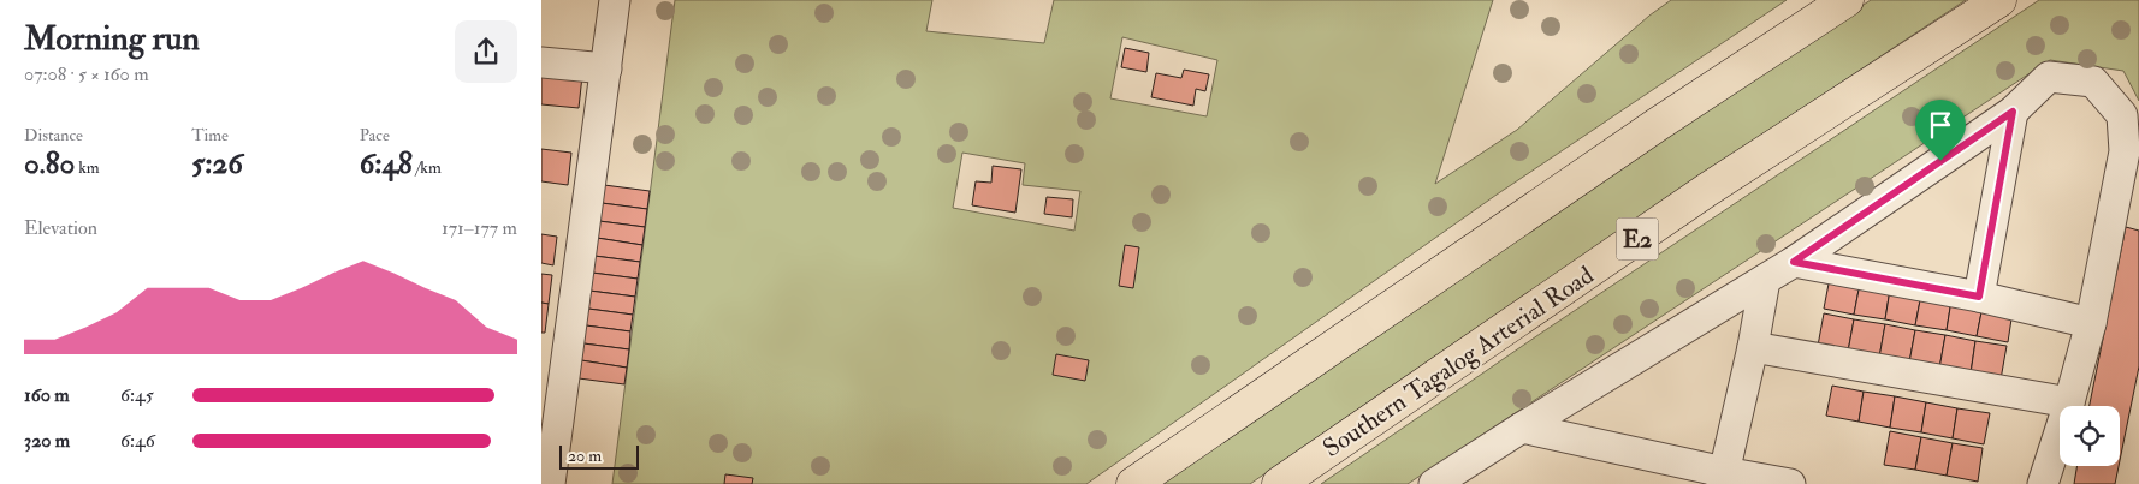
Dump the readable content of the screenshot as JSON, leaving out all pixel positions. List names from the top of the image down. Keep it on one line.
{"streets":{"highway":["E2","Southern Tagalog Arterial Road"]},"scale_bar":"20 m","page":{"heading":["Morning run","07:08 · 5 × 160 m"],"stats":[["Distance","0.80 km"],["Time","5:26"],["Pace","6:48 /km"]],"chart":["Elevation","171–177 m"],"list":[{"name":"160 m","note":"6:45"},{"name":"320 m","note":"6:46"}],"scale":"20 m"}}
